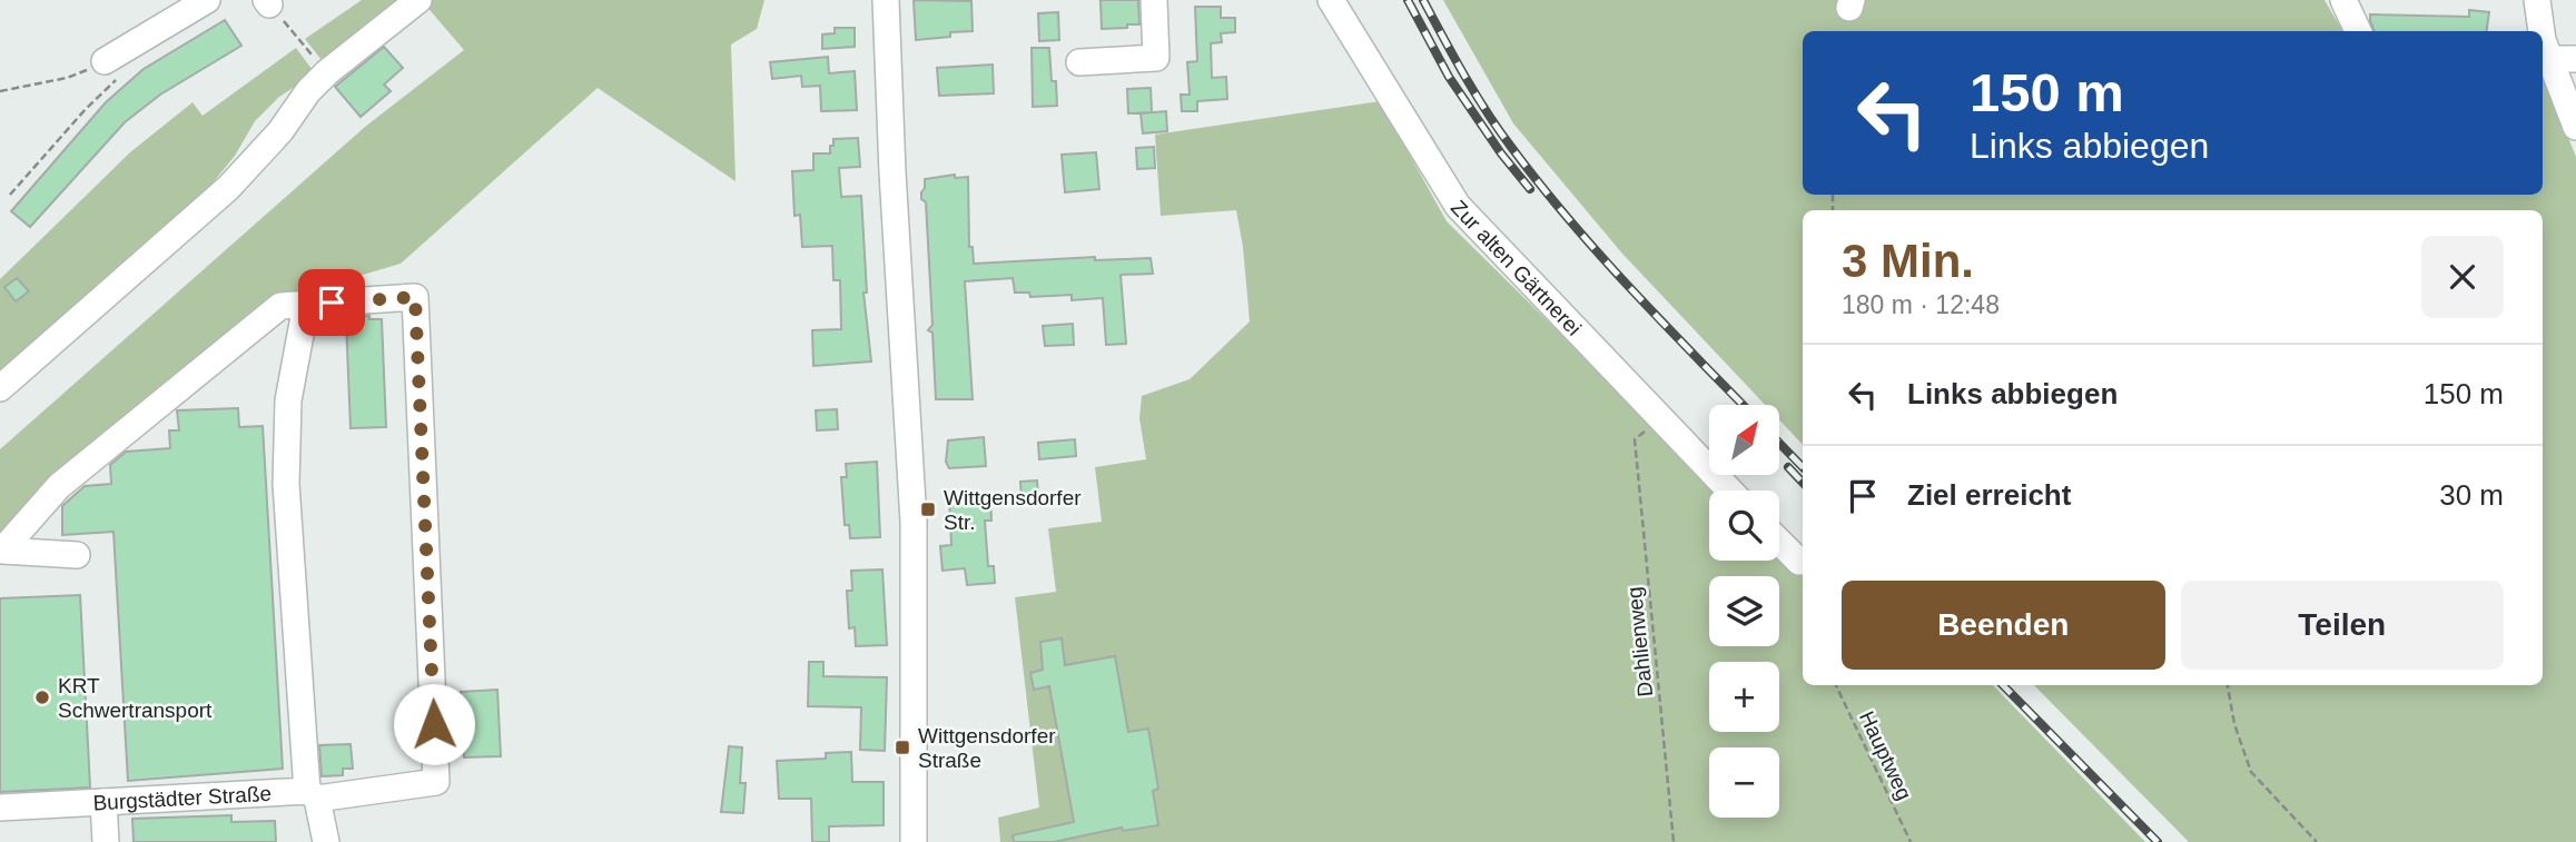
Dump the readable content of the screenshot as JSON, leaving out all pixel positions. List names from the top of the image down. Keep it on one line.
{"streets":{"street":["Zur alten Gärtnerei","Burgstädter Straße"],"path":["Dahlienweg","Hauptweg"]},"places":{"transit":["Wittgensdorfer Str.","Wittgensdorfer Straße"],"other":["KRT Schwertransport"]},"north":"top right","page":{"turn":["150 m","Links abbiegen"],"heading":["3 Min.","180 m · 12:48"],"list":[{"name":"Links abbiegen","value":"150 m"},{"name":"Ziel erreicht","value":"30 m"}],"map_buttons":["+","−"],"buttons":["Beenden","Teilen"]}}
